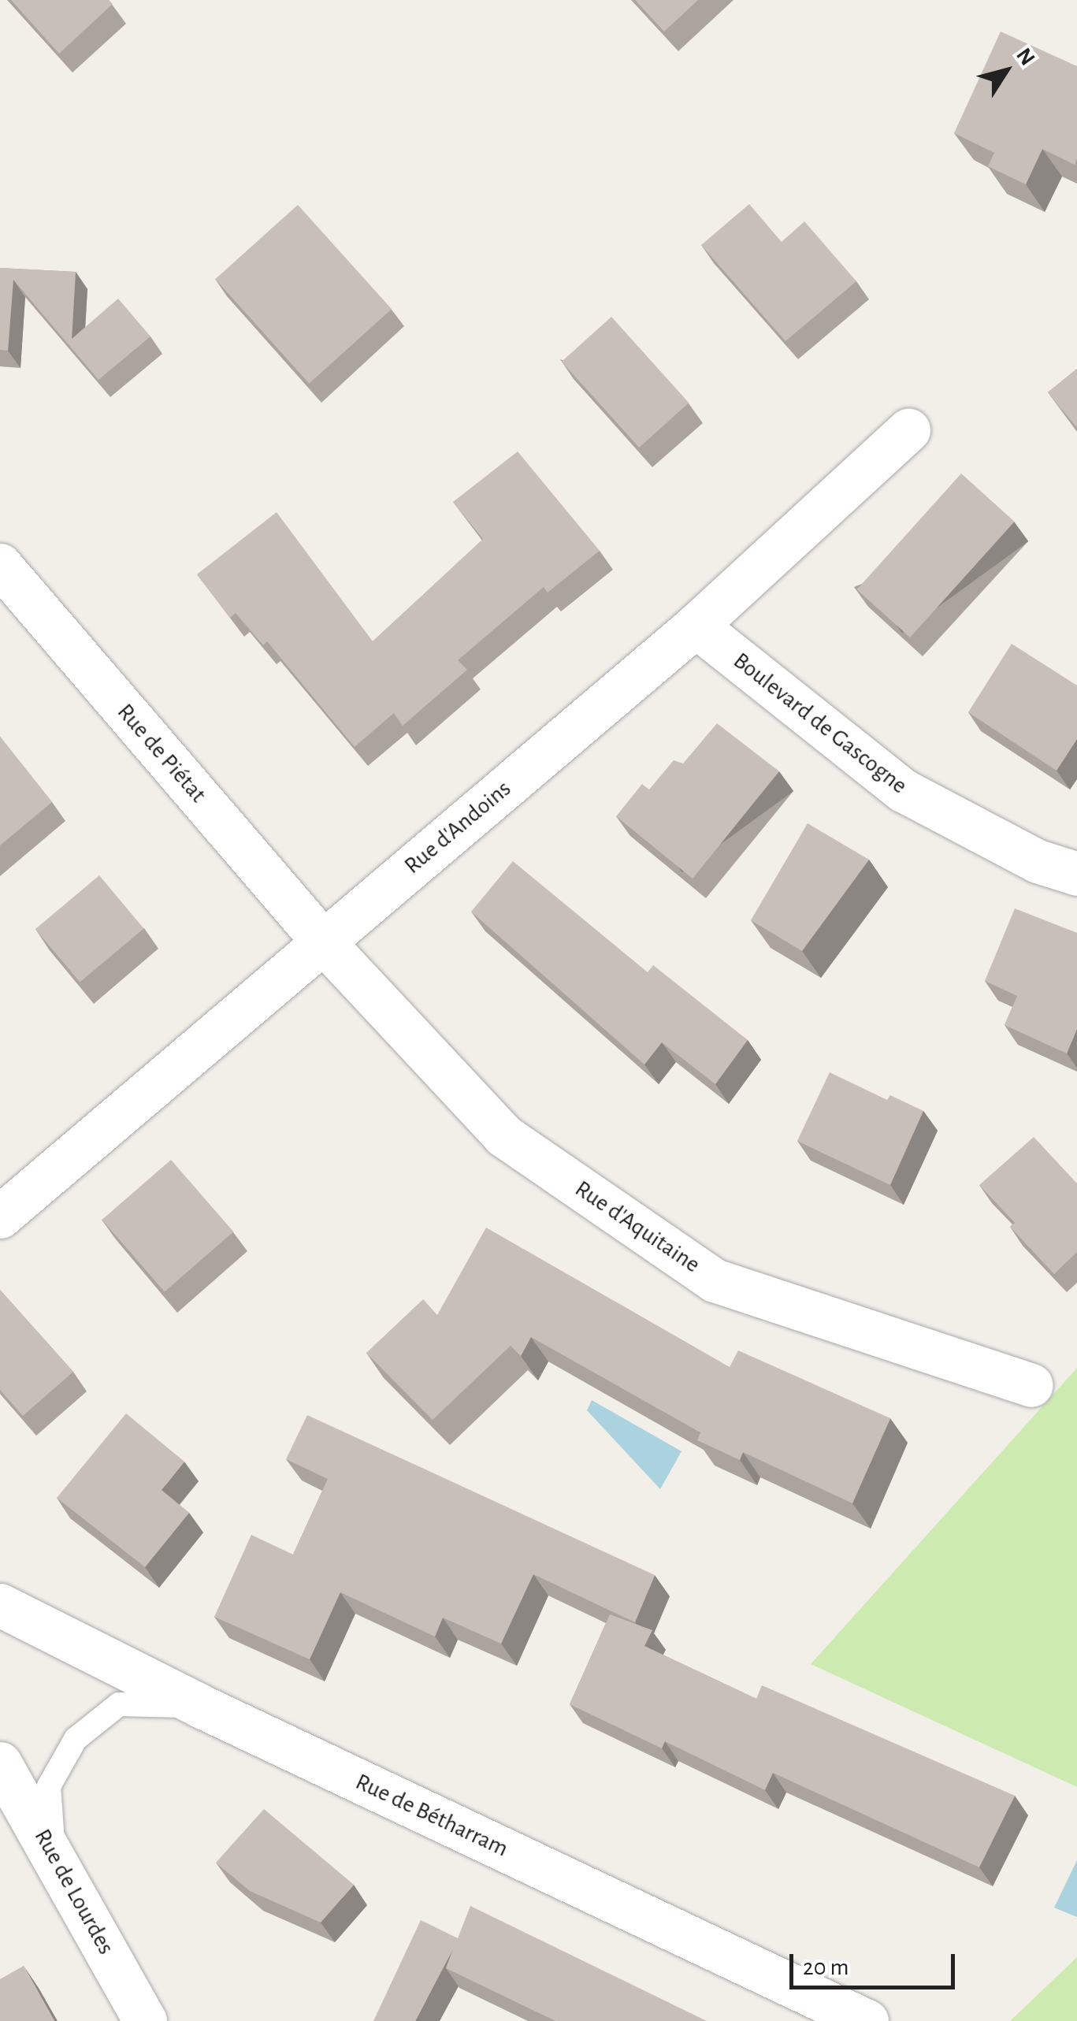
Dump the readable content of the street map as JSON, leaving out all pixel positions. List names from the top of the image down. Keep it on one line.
{"streets":{"street":["Boulevard de Gascogne","Rue de Piétat","Rue d'Andoins","Rue d'Aquitaine","Rue de Bétharram","Rue de Lourdes"]},"crossings":[["Boulevard de Gascogne","Rue d'Andoins"],["Rue de Piétat","Rue d'Andoins"],["Rue de Piétat","Rue d'Aquitaine"],["Rue d'Andoins","Rue d'Aquitaine"]],"scale_bar":"20 m","north":"top right"}
